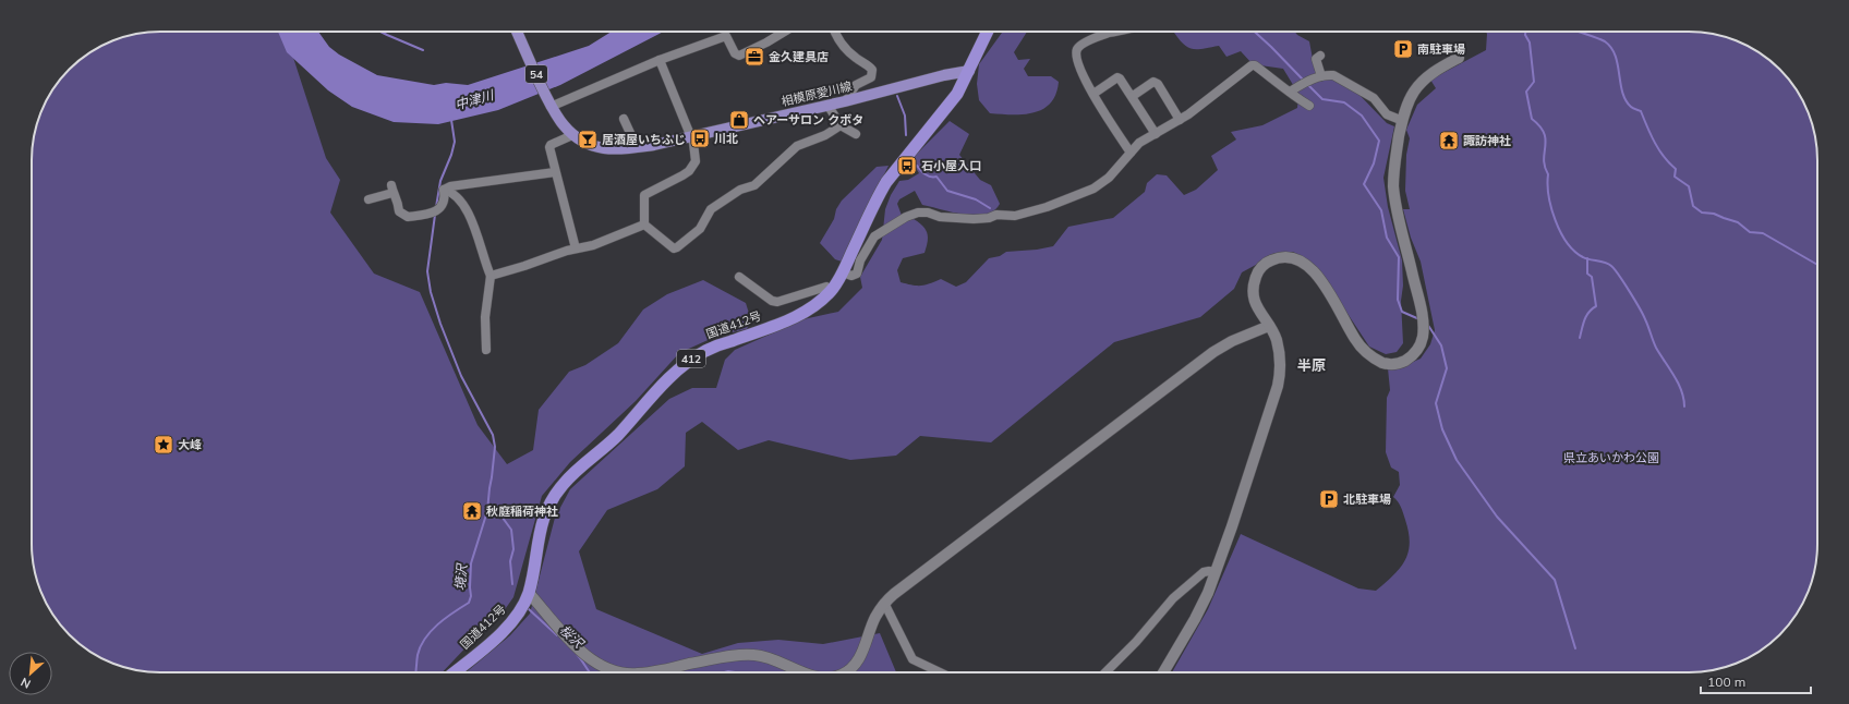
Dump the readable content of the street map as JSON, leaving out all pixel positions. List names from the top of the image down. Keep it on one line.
{"streets":{"highway":["国道412号","412"],"main road":["54","相模原愛川線"]},"crossings":[["相模原愛川線","国道412号"]],"districts":["半原"],"water":["中津川","境沢","桜沢"],"parks":["県立あいかわ公園"],"places":{"parking":["南駐車場","北駐車場"],"office":["金久建具店"],"shop":["ヘアーサロン クボタ"],"bus stop":["川北","石小屋入口"],"bar":["居酒屋いちふじ"],"temple":["諏訪神社","秋庭稲荷神社"],"place":["大峰"]},"scale_bar":"100 m","north":"bottom left"}
